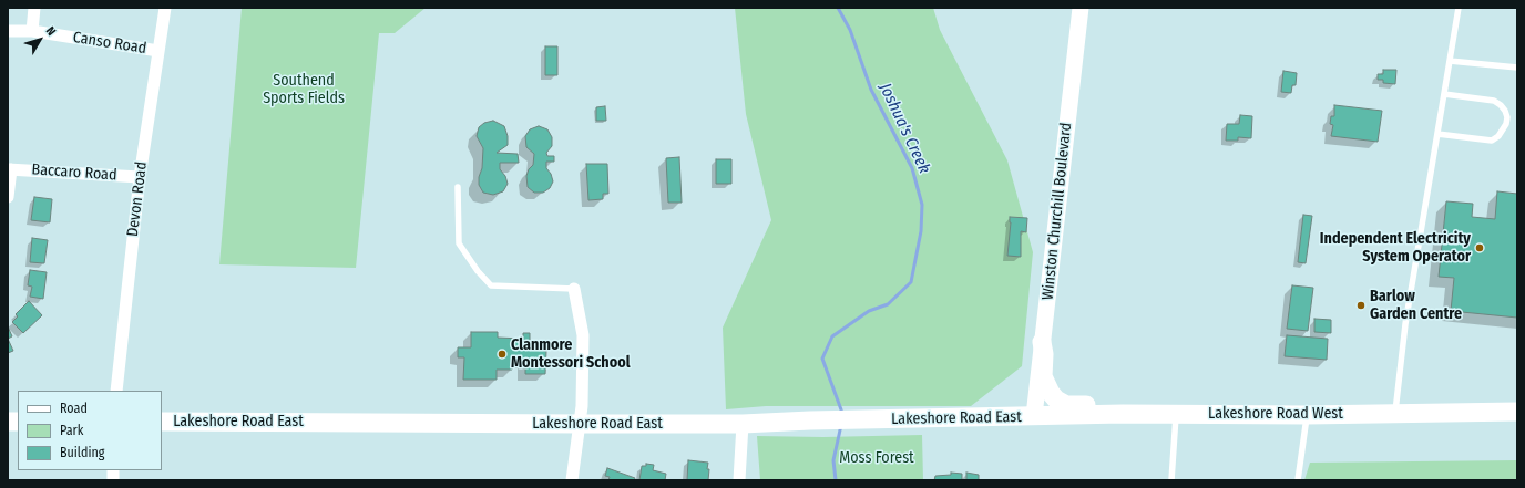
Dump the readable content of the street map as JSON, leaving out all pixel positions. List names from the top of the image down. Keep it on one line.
{"streets":{"main road":["Winston Churchill Boulevard","Lakeshore Road West","Lakeshore Road East"],"street":["Canso Road","Baccaro Road","Devon Road"]},"crossings":[["Canso Road","Devon Road"],["Baccaro Road","Devon Road"],["Winston Churchill Boulevard","Lakeshore Road West"],["Winston Churchill Boulevard","Lakeshore Road East"],["Lakeshore Road West","Lakeshore Road East"]],"water":["Joshua's Creek"],"parks":["Southend Sports Fields","Moss Forest"],"places":["Independent Electricity System Operator","Barlow Garden Centre","Clanmore Montessori School"],"legend":["Road","Park","Building"],"north":"top right"}
